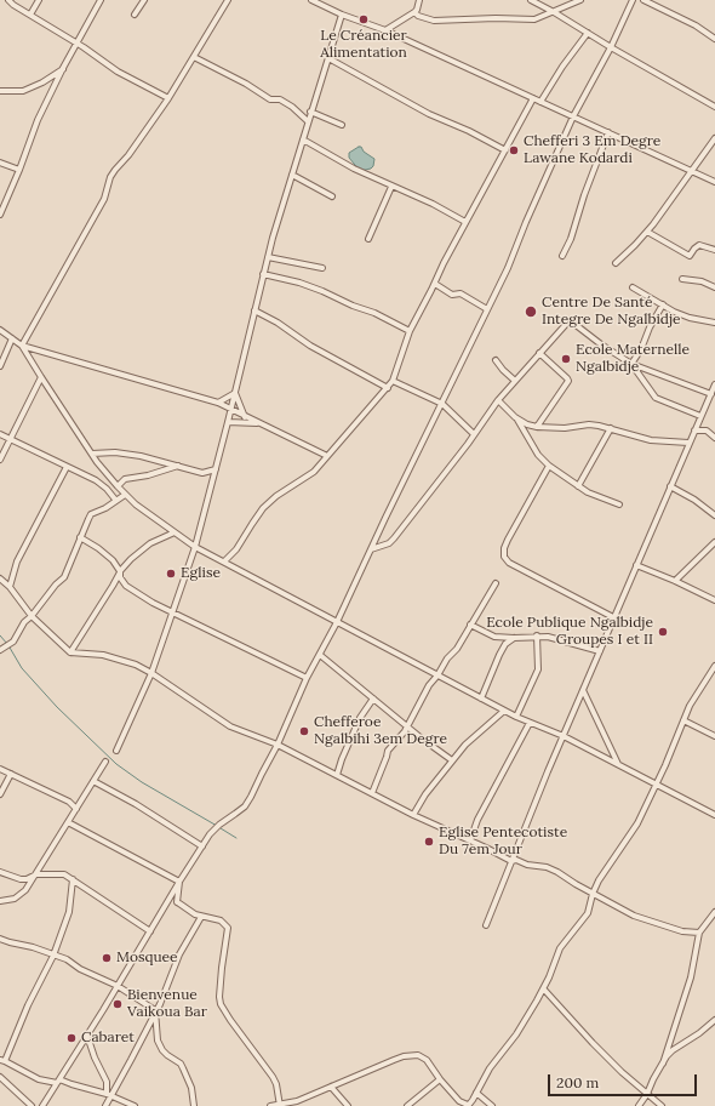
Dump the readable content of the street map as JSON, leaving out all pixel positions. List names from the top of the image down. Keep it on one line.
{"places":["Le Créancier Alimentation","Chefferi 3 Em Degre Lawane Kodardi","Centre De Santé Integre De Ngalbidje","Ecole Maternelle Ngalbidje","Eglise","Ecole Publique Ngalbidje Groupes I et II","Chefferoe Ngalbihi 3em Degre","Eglise Pentecotiste Du 7em Jour","Mosquee","Bienvenue Vaikoua Bar","Cabaret"],"scale_bar":"200 m"}
